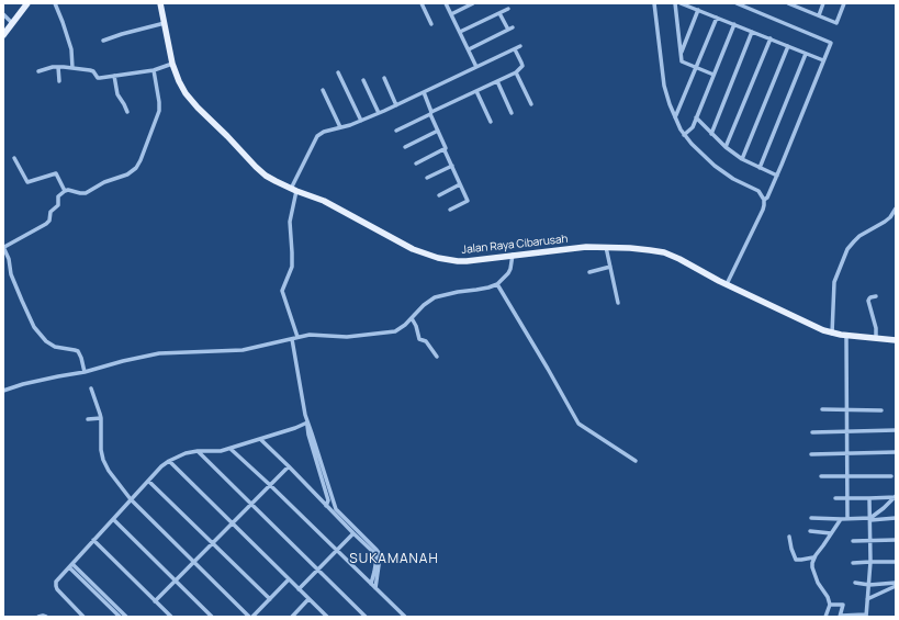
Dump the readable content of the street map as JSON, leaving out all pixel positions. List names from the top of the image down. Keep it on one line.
{"streets":{"main road":["Jalan Raya Cibarusah"]},"districts":["SUKAMANAH"]}
